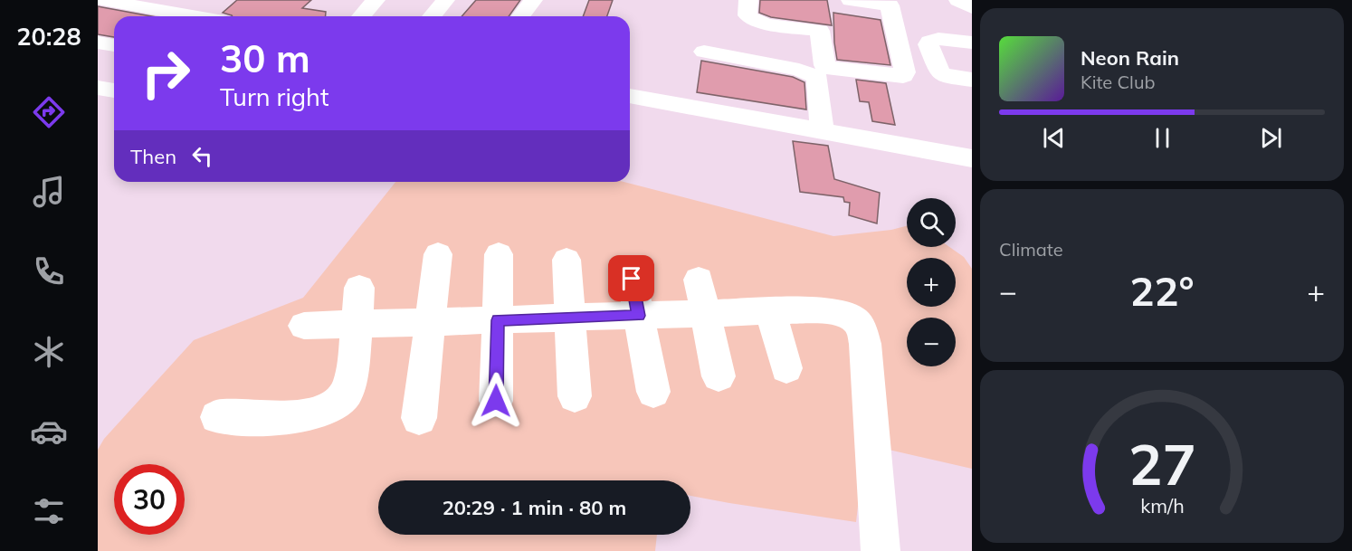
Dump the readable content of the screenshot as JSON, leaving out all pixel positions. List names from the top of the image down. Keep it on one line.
{"page":{"tabs":"20:28","turn":["30 m","Turn right"],"song":["Neon Rain","Kite Club"],"then":"Then","tile":"Climate","map_buttons":["+","−"],"heat":["−","22°","+"],"limit":"30","trip":"20:29 · 1 min · 80 m","gauge":["27","km/h"]}}
